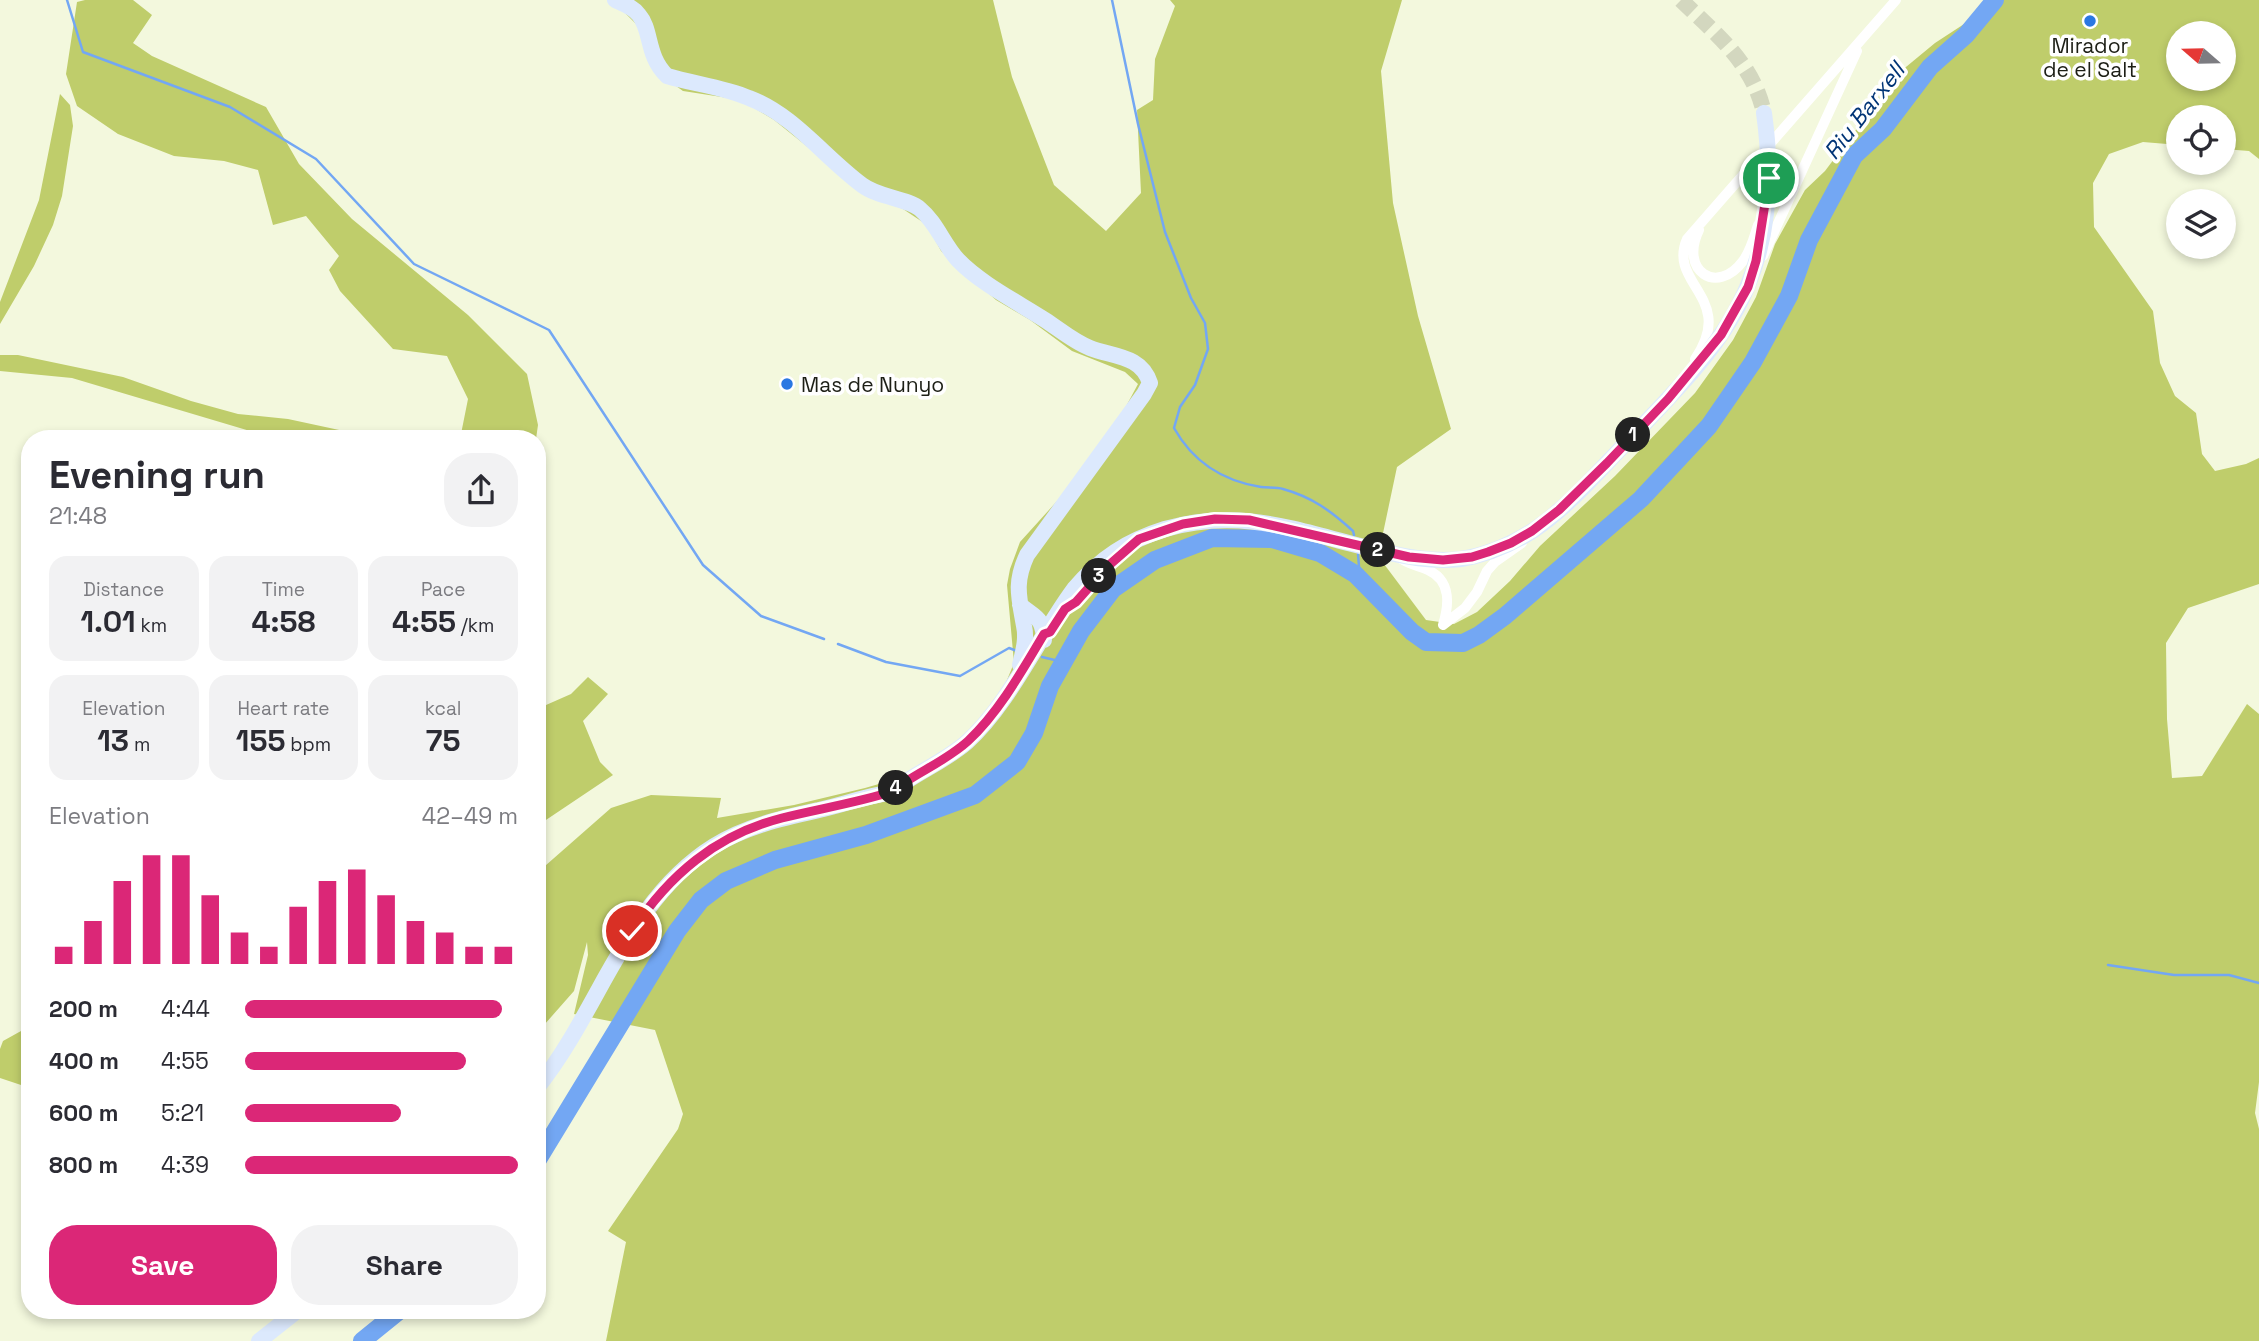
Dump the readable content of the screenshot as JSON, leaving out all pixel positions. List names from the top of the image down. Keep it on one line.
{"water":["Riu Barxell"],"places":["Mirador de el Salt","Mas de Nunyo"],"north":"left","page":{"pins":["1","2","3","4"],"heading":["Evening run","21:48"],"stats":[["Distance","1.01 km"],["Time","4:58"],["Pace","4:55 /km"],["Elevation","13 m"],["Heart rate","155 bpm"],["kcal","75"]],"chart":["Elevation","42–49 m"],"list":[{"name":"200 m","note":"4:44"},{"name":"400 m","note":"4:55"},{"name":"600 m","note":"5:21"},{"name":"800 m","note":"4:39"}],"buttons":["Save","Share"]}}
